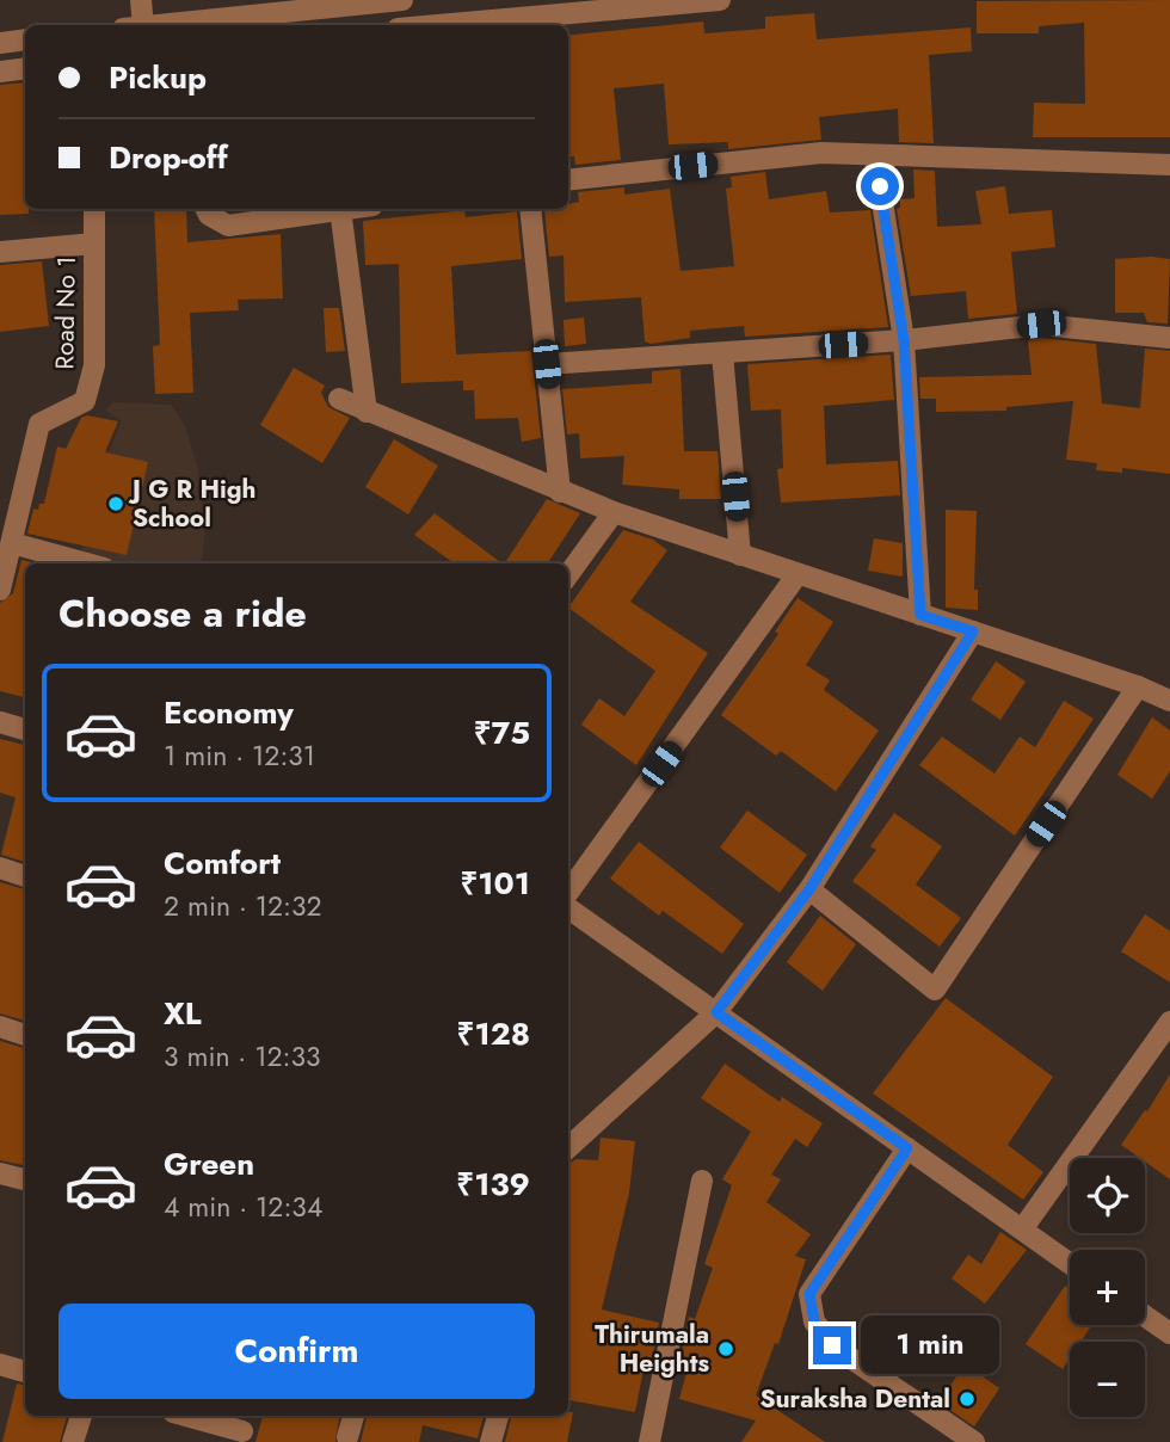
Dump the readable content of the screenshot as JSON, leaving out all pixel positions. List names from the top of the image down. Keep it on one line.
{"streets":{"street":["Road No 1"]},"places":["J G R High School","Thirumala Heights","Suraksha Dental"],"page":{"banner":["Pickup","Drop-off"],"heading":"Choose a ride","list":[{"name":"Economy","note":"1 min · 12:31","value":"₹75"},{"name":"Comfort","note":"2 min · 12:32","value":"₹101"},{"name":"XL","note":"3 min · 12:33","value":"₹128"},{"name":"Green","note":"4 min · 12:34","value":"₹139"}],"map_buttons":["+","−"],"buttons":"Confirm","bubble":"1 min"}}
